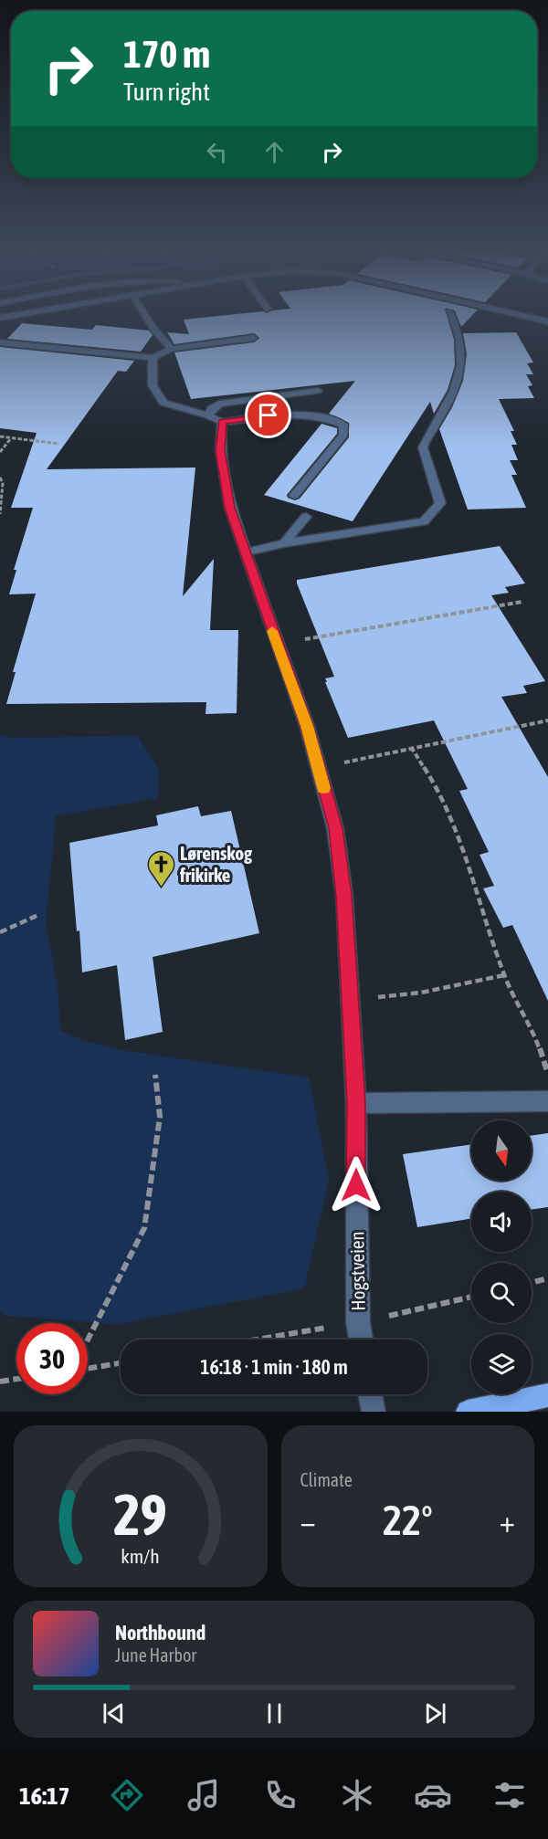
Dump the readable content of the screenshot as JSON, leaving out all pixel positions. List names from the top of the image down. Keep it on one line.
{"streets":{"street":["Hogstveien"]},"places":{"church":["Lørenskog frikirke"]},"north":"bottom","page":{"turn":["170 m","Turn right"],"limit":"30","trip":"16:18 · 1 min · 180 m","tile":"Climate","heat":["−","22°","+"],"song":["Northbound","June Harbor"],"tabs":"16:17","gauge":["29","km/h"]}}
